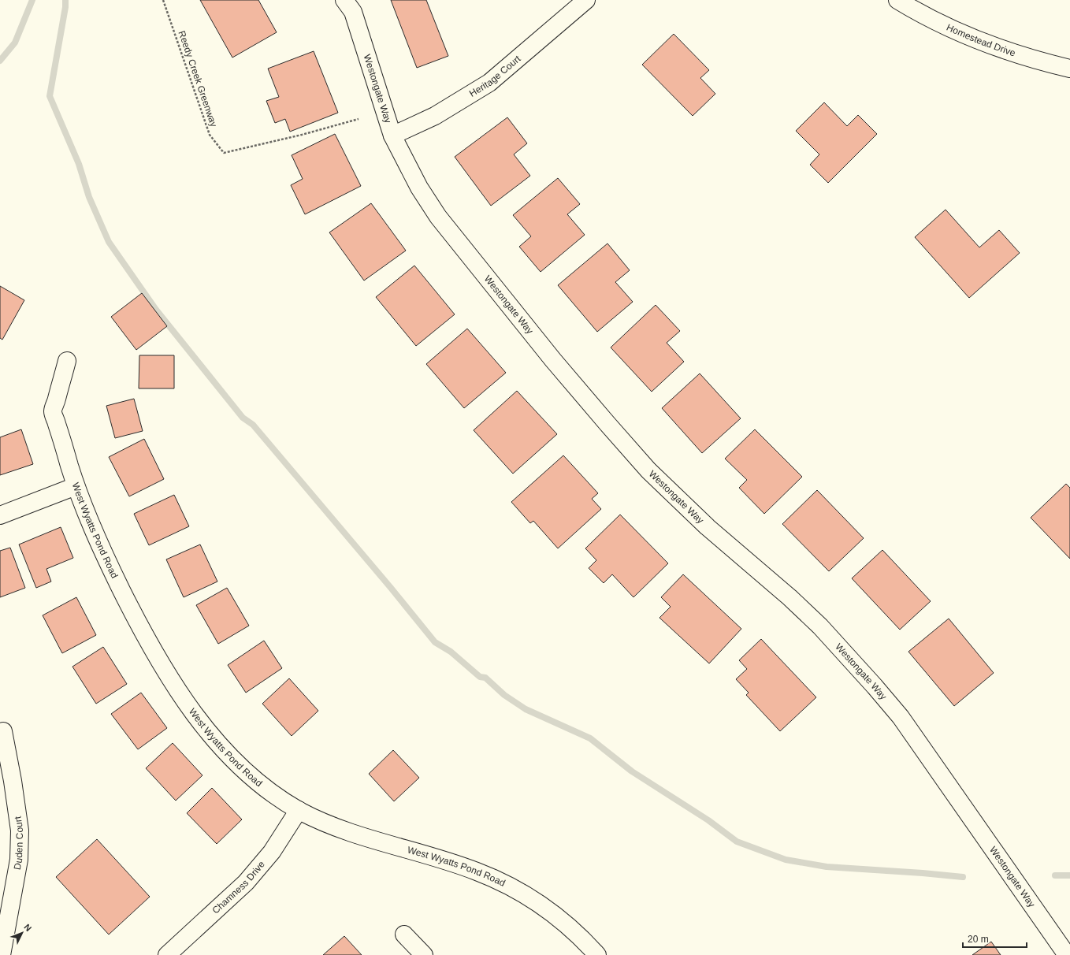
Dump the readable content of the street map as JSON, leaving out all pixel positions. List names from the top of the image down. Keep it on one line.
{"streets":{"street":["Homestead Drive","Heritage Court","Westongate Way","West Wyatts Pond Road","Duden Court","Chamness Drive"],"path":["Reedy Creek Greenway"]},"crossings":[["Heritage Court","Westongate Way"],["West Wyatts Pond Road","Chamness Drive"]],"scale_bar":"20 m","north":"top right"}
